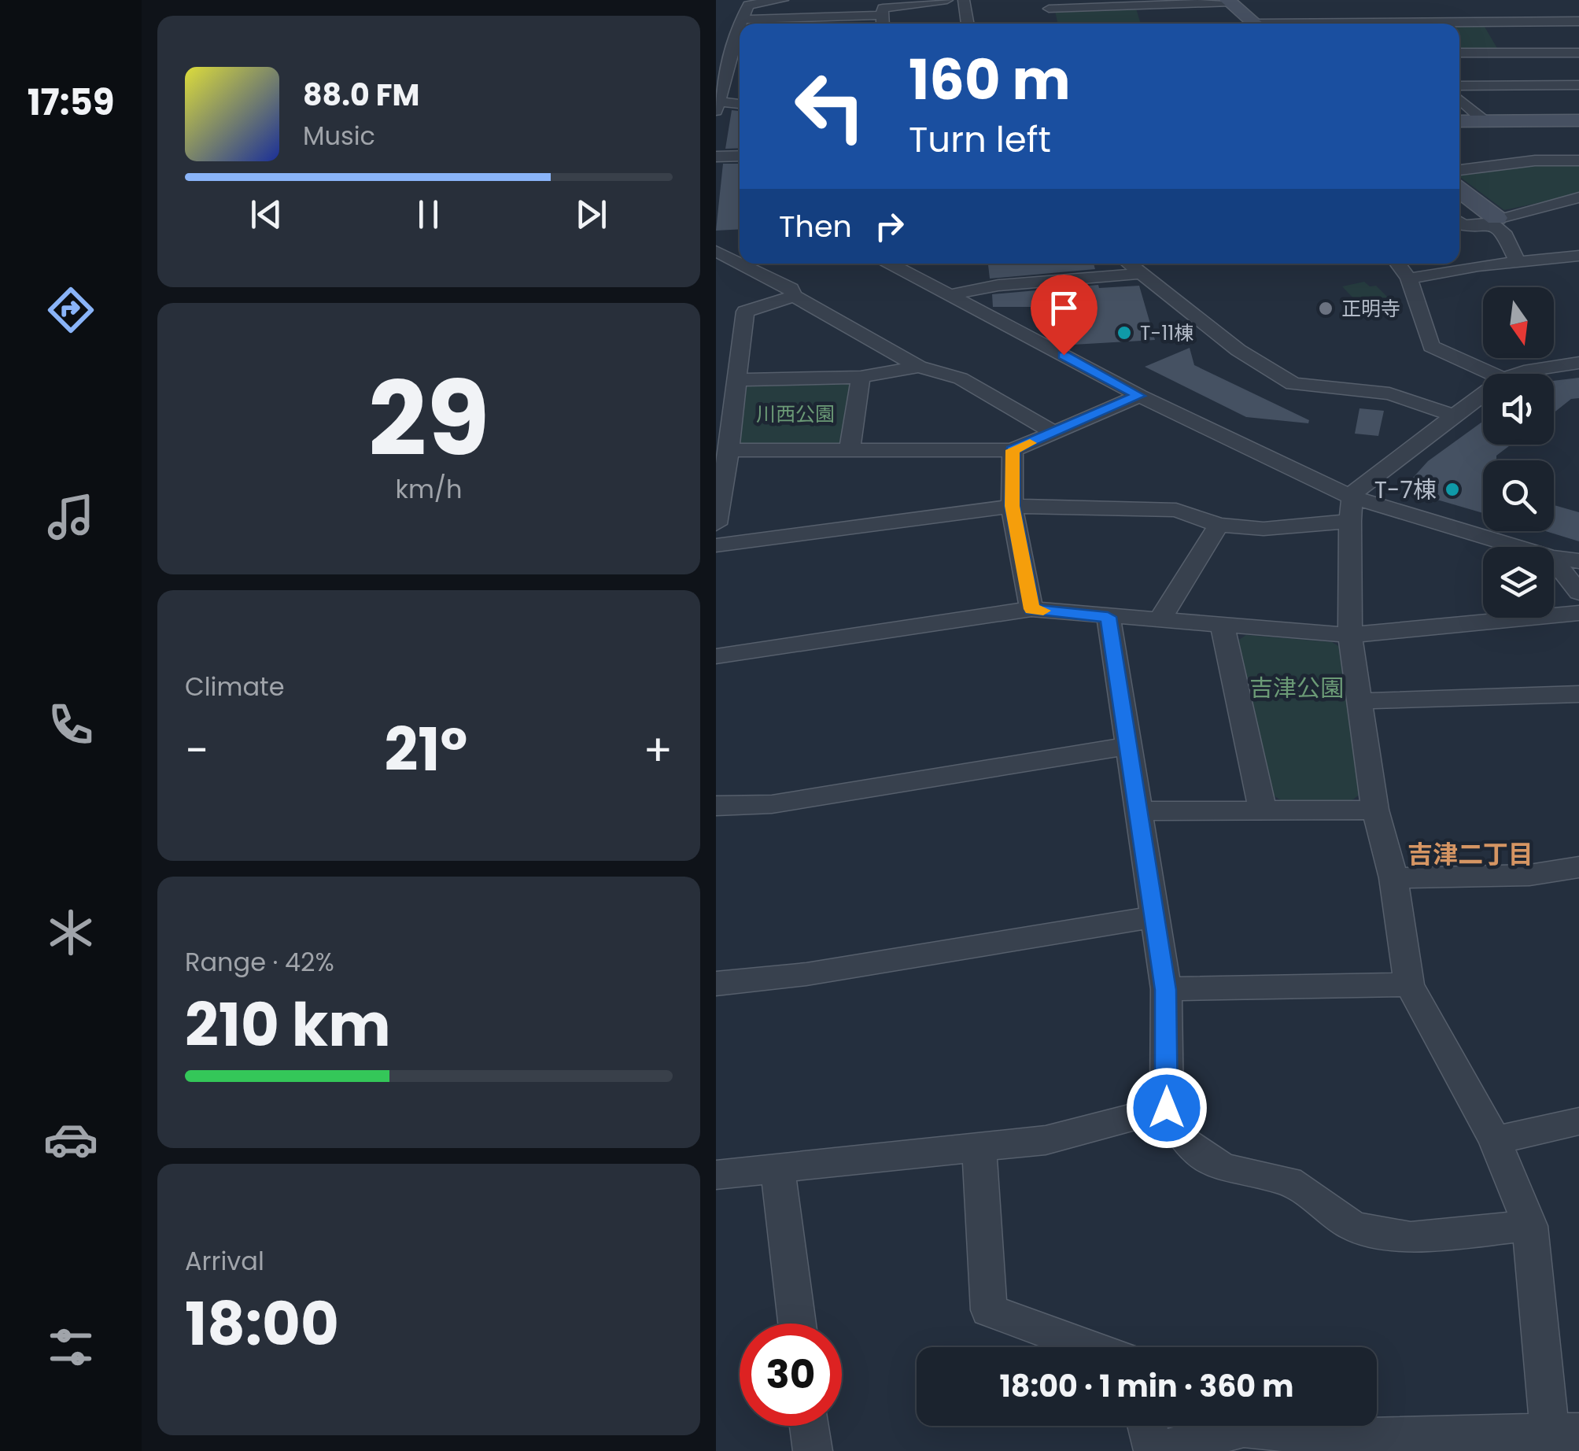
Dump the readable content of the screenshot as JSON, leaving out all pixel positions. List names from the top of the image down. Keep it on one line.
{"districts":["吉津二丁目"],"parks":["川西公園","吉津公園"],"places":["正明寺","T-11棟","T-7棟"],"north":"bottom","page":{"tabs":"17:59","turn":["160 m","Turn left"],"song":["88.0 FM","Music"],"then":"Then","tile":[["29","km/h"],"Climate",["Range · 42%","210 km"],["Arrival","18:00"]],"heat":["−","21°","+"],"limit":"30","trip":"18:00 · 1 min · 360 m"}}
